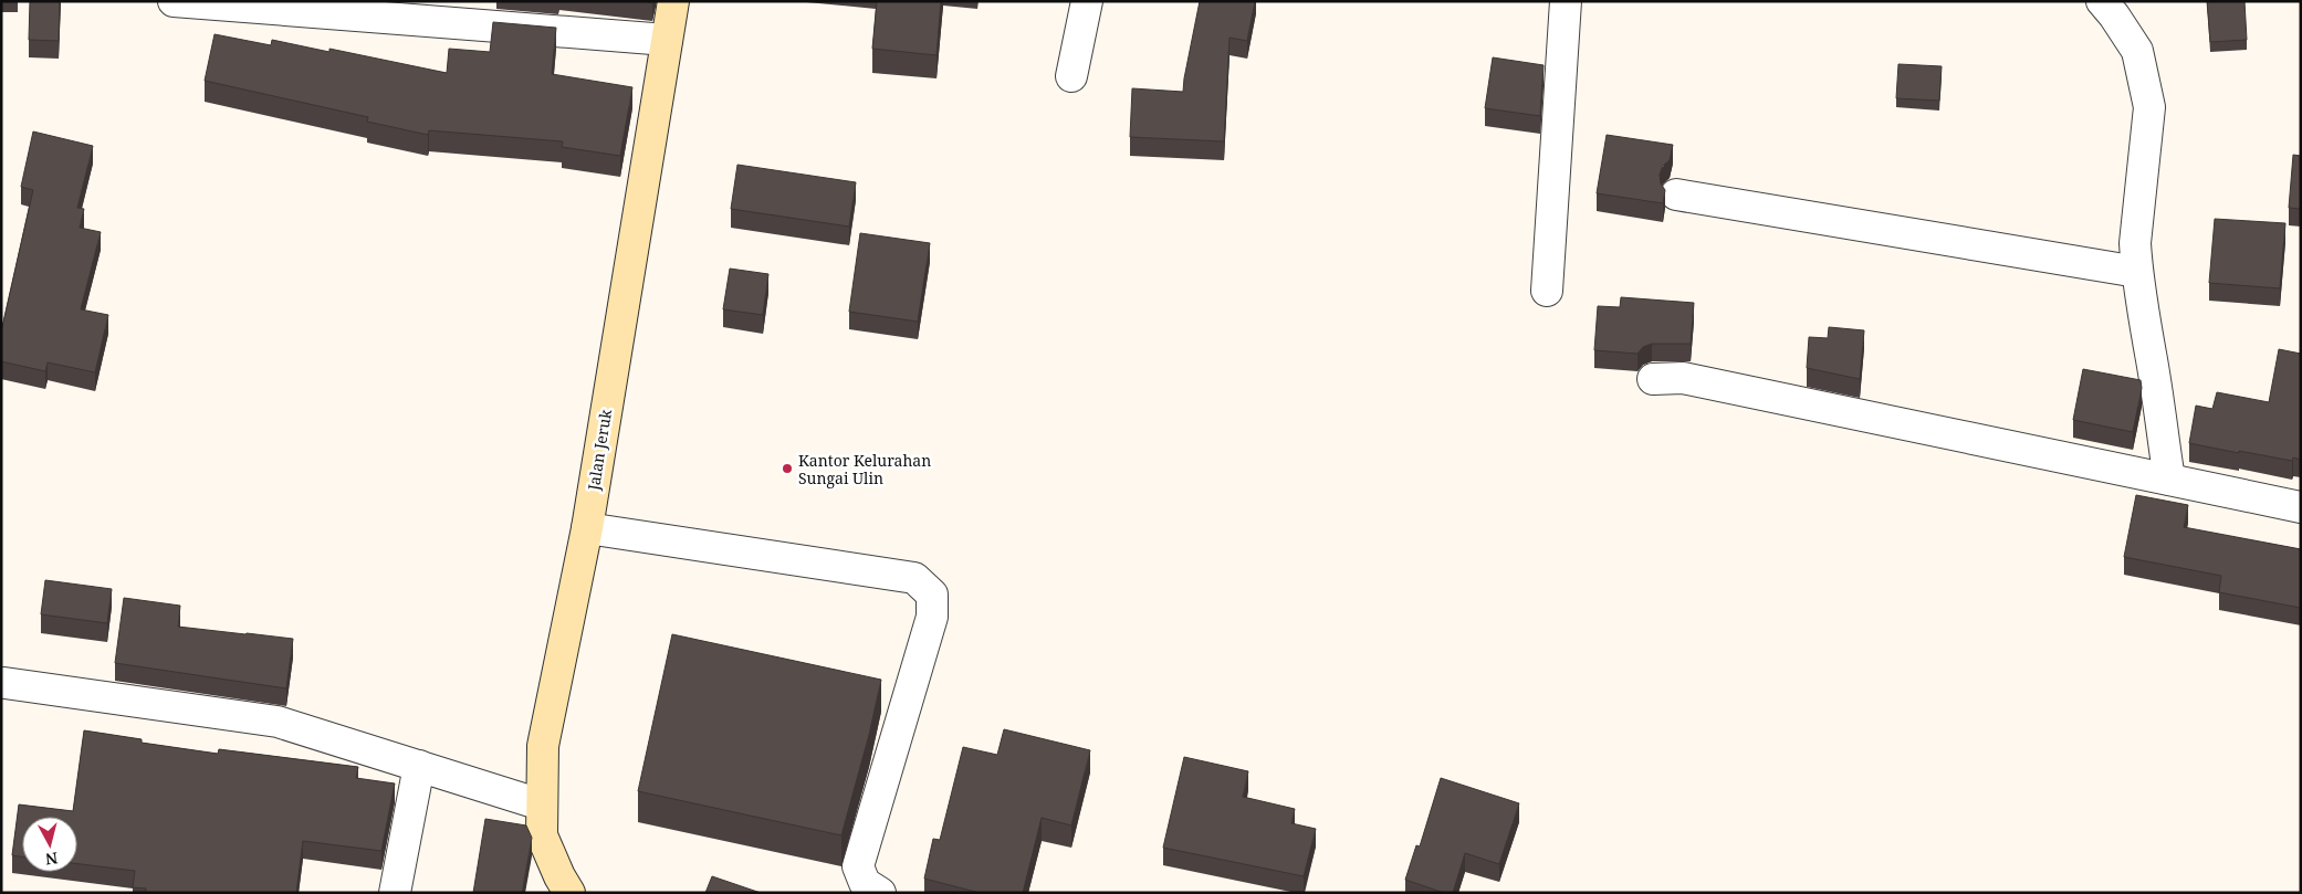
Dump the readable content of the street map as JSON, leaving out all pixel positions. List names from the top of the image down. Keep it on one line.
{"streets":{"street":["Jalan Jeruk"]},"places":["Kantor Kelurahan Sungai Ulin"],"north":"bottom"}
